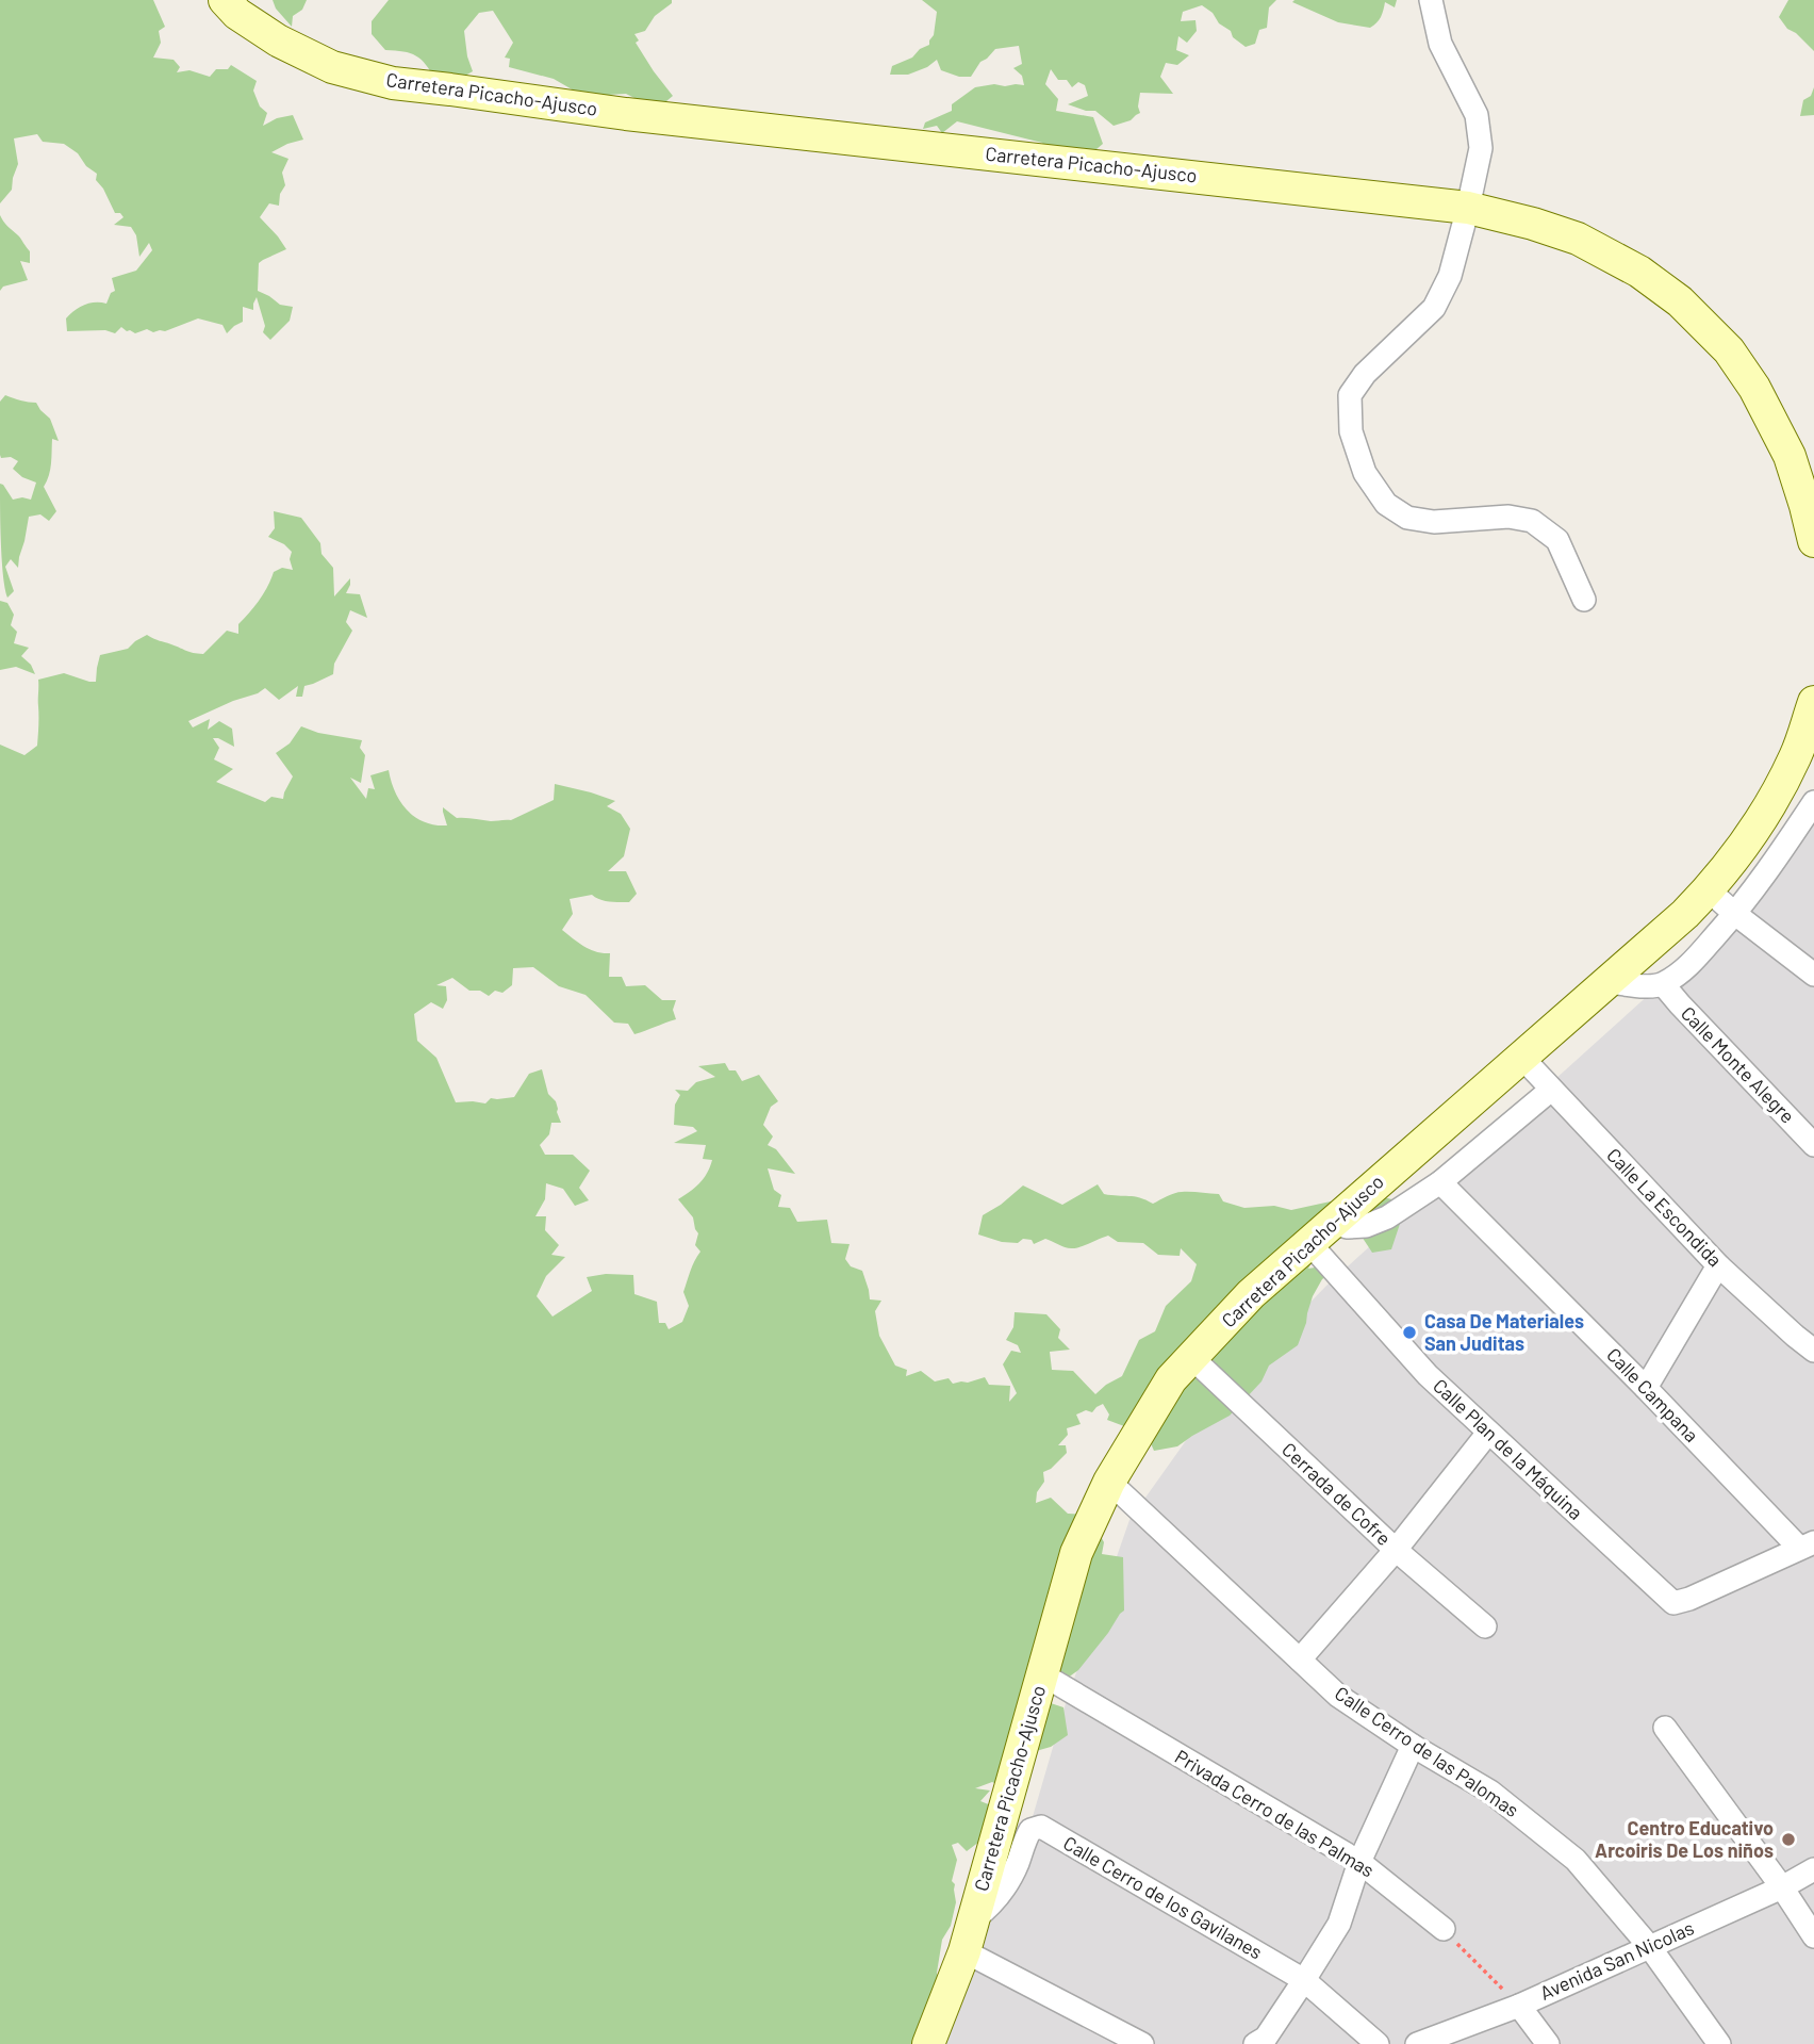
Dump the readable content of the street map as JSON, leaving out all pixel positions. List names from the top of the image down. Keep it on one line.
{"streets":{"main road":["Carretera Picacho-Ajusco"],"street":["Calle Monte Alegre","Calle La Escondida","Calle Campana","Calle Plan de la Máquina","Cerrada de Cofre","Calle Cerro de las Palomas","Privada Cerro de las Palmas","Calle Cerro de los Gavilanes","Avenida San Nicolas"]},"crossings":[["Carretera Picacho-Ajusco","Calle La Escondida"],["Carretera Picacho-Ajusco","Calle Plan de la Máquina"],["Carretera Picacho-Ajusco","Cerrada de Cofre"],["Carretera Picacho-Ajusco","Calle Cerro de las Palomas"],["Carretera Picacho-Ajusco","Privada Cerro de las Palmas"],["Carretera Picacho-Ajusco","Calle Cerro de los Gavilanes"],["Calle Campana","Calle Plan de la Máquina"],["Calle Cerro de las Palomas","Avenida San Nicolas"]],"places":["Casa De Materiales San Juditas","Centro Educativo Arcoiris De Los niños"]}
